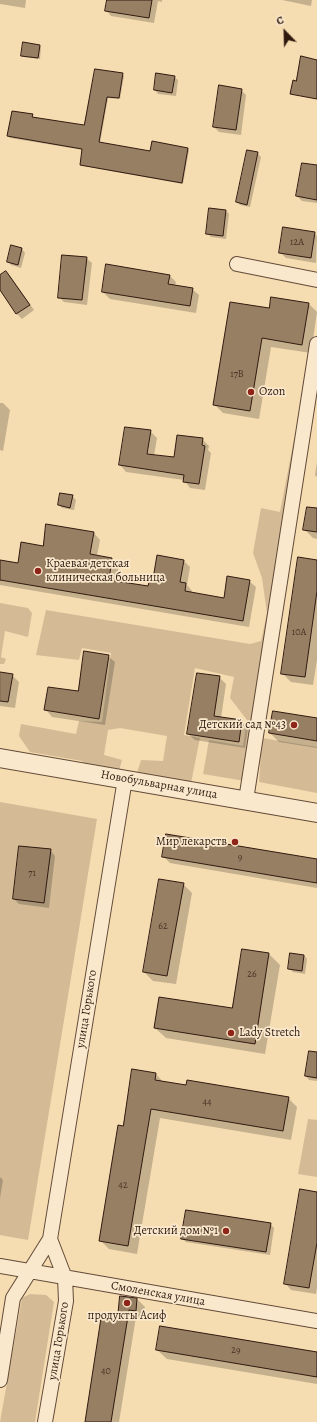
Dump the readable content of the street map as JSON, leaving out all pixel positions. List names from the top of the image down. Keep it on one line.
{"streets":{"street":["Новобульварная улица","улица Горького","Смоленская улица"]},"crossings":[["Новобульварная улица","улица Горького"],["улица Горького","Смоленская улица"]],"places":["Ozon","Краевая детская клиническая больница","Детский сад №43","Мир лекарств","Lady Stretch","Детский дом №1","продукты Асиф"],"house_numbers":["12А","17В","10А","9","71","62","26","44","42","29","40"],"north":"top left"}
